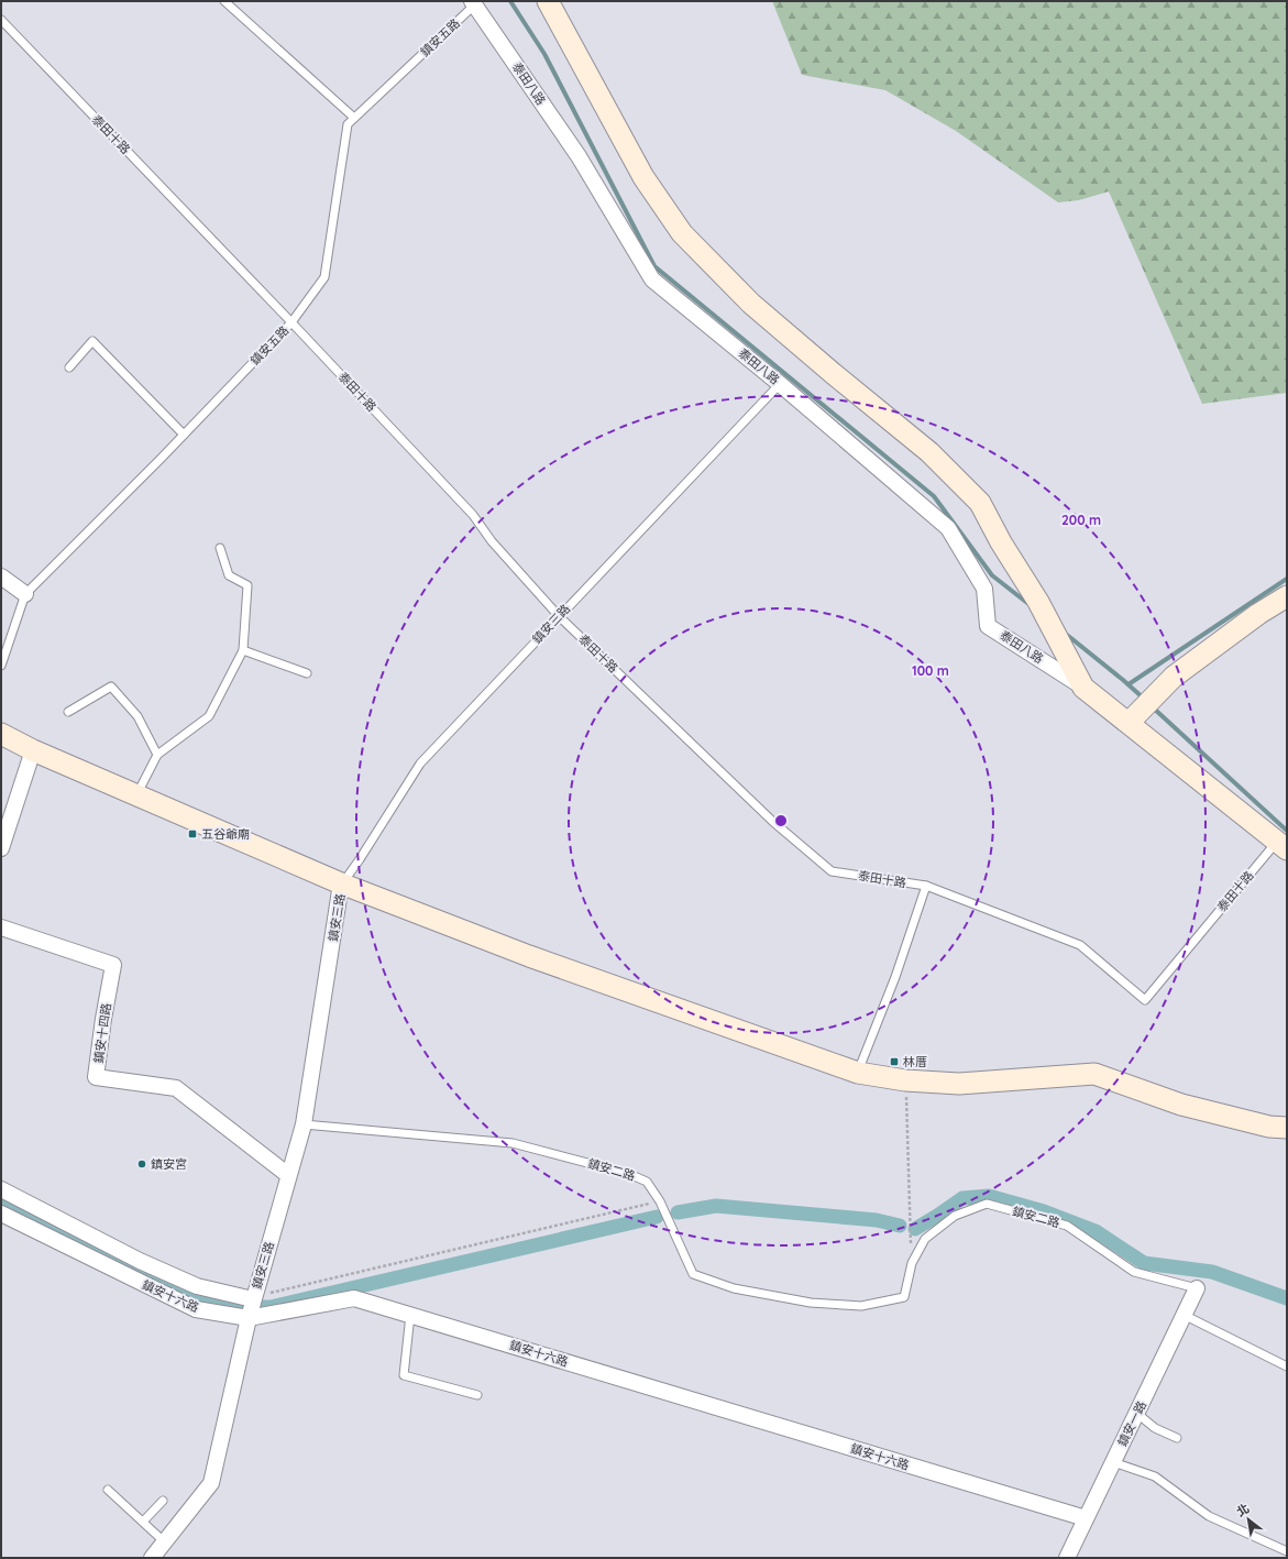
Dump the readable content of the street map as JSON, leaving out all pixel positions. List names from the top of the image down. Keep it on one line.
{"streets":{"street":["泰田八路","鎮安三路","鎮安十四路","鎮安十六路","鎮安一路"],"lane":["鎮安五路","泰田十路","鎮安二路"]},"crossings":[["鎮安五路","泰田八路"],["鎮安五路","泰田十路"],["泰田八路","鎮安三路"],["泰田十路","鎮安三路"],["鎮安三路","鎮安十四路"],["鎮安三路","鎮安二路"],["鎮安三路","鎮安十六路"],["鎮安二路","鎮安一路"],["鎮安十六路","鎮安一路"]],"places":{"transit":["五谷爺廟","林厝"],"other":["鎮安宮"]},"north":"top left","rings":["200 m","100 m"]}
